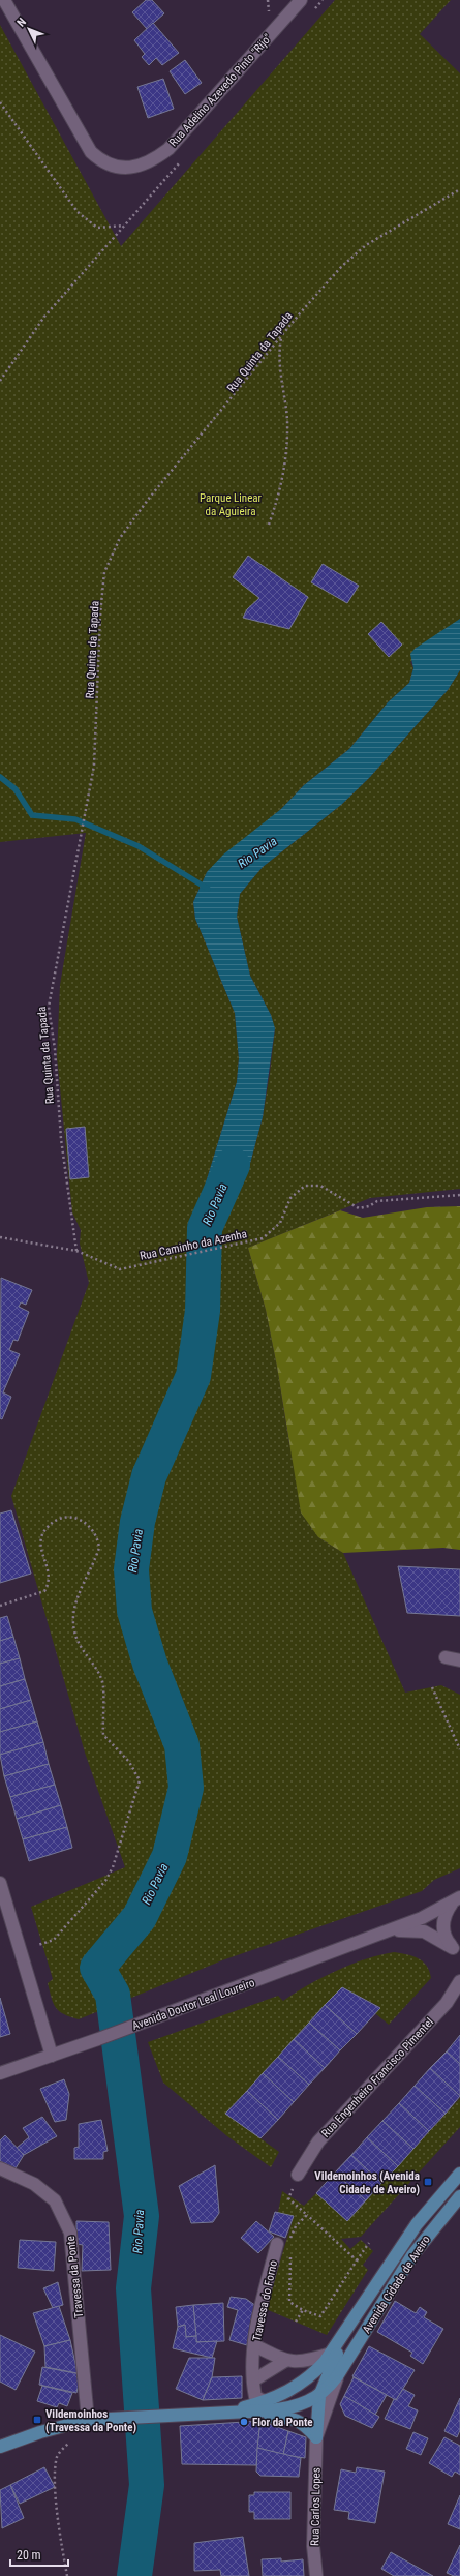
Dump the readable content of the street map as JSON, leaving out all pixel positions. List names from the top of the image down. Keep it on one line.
{"streets":{"main road":["Avenida Cidade de Aveiro"],"street":["Rua Adelino Azevedo Pinto \"Rijo\"","Avenida Doutor Leal Loureiro","Rua Engenheiro Francisco Pimentel","Travessa da Ponte","Travessa do Forno","Rua Carlos Lopes"],"path":["Rua Quinta da Tapada","Rua Caminho da Azenha"]},"crossings":[["Rua Quinta da Tapada","Rua Caminho da Azenha"],["Avenida Cidade de Aveiro","Travessa do Forno"],["Avenida Cidade de Aveiro","Rua Carlos Lopes"]],"water":["Rio Pavia"],"parks":["Parque Linear da Aguieira"],"places":{"transit":["Vildemoinhos (Avenida Cidade de Aveiro)","Vildemoinhos (Travessa da Ponte)"],"other":["Flor da Ponte"]},"scale_bar":"20 m","north":"top left"}
